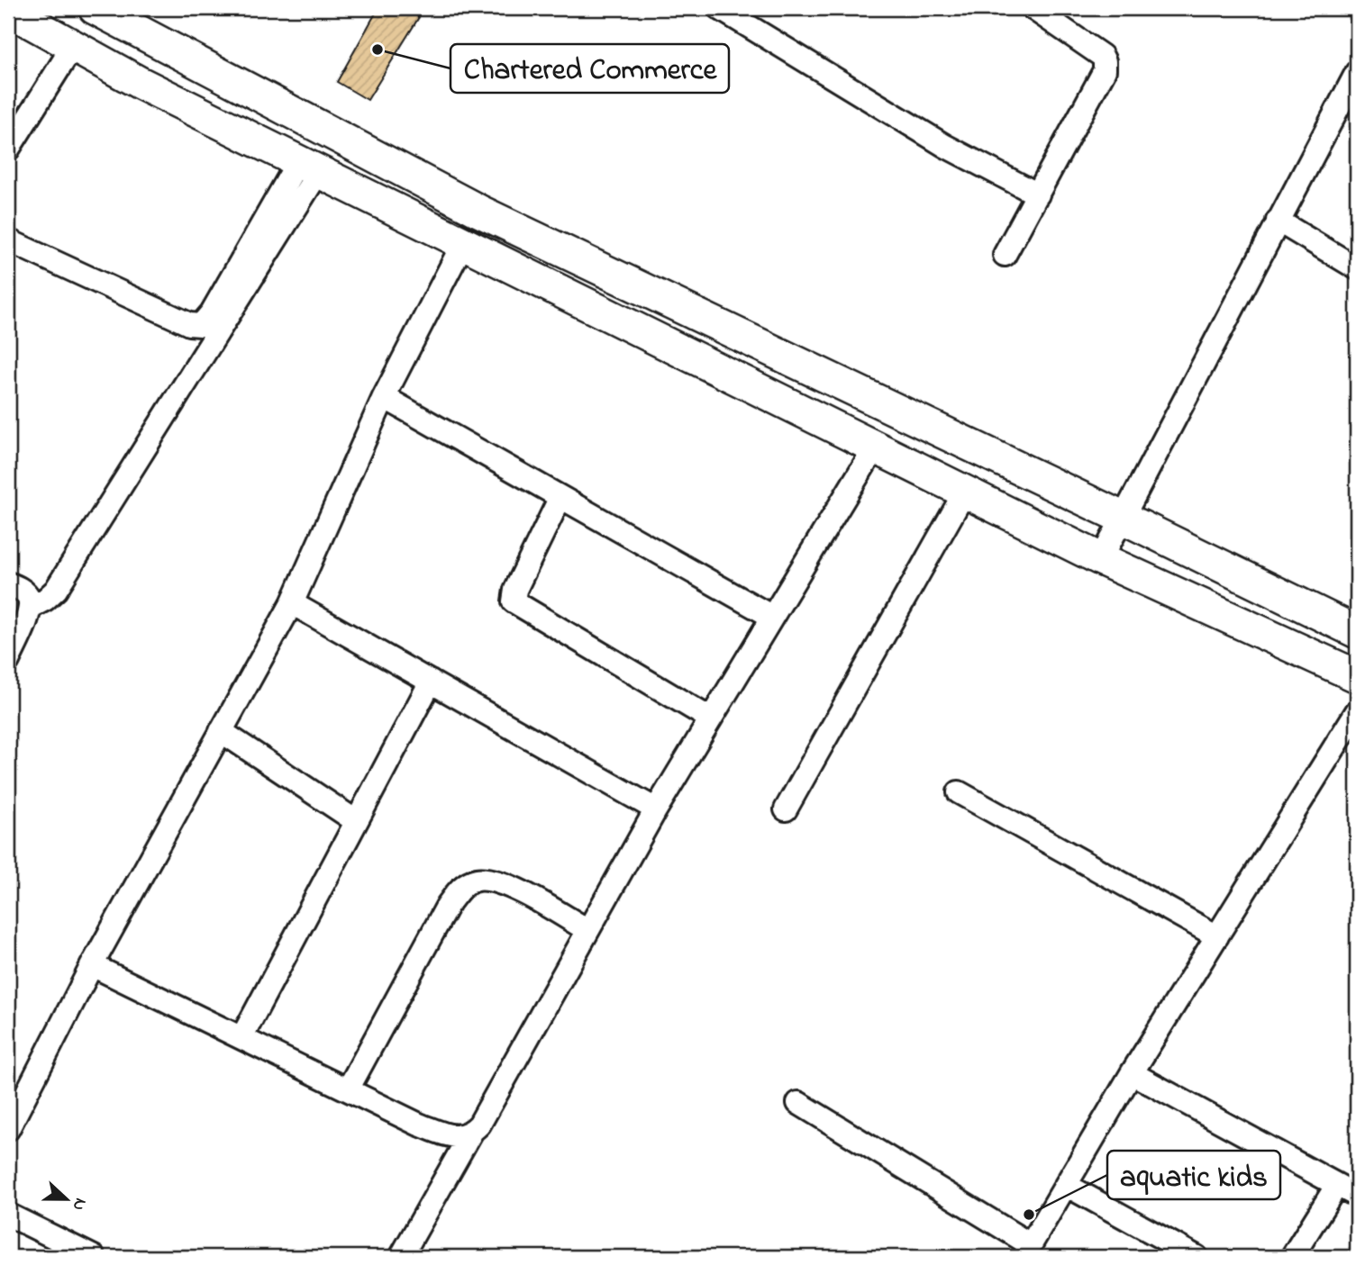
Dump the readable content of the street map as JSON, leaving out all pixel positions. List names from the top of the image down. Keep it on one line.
{"places":["Chartered Commerce","aquatic kids"],"north":"right"}
